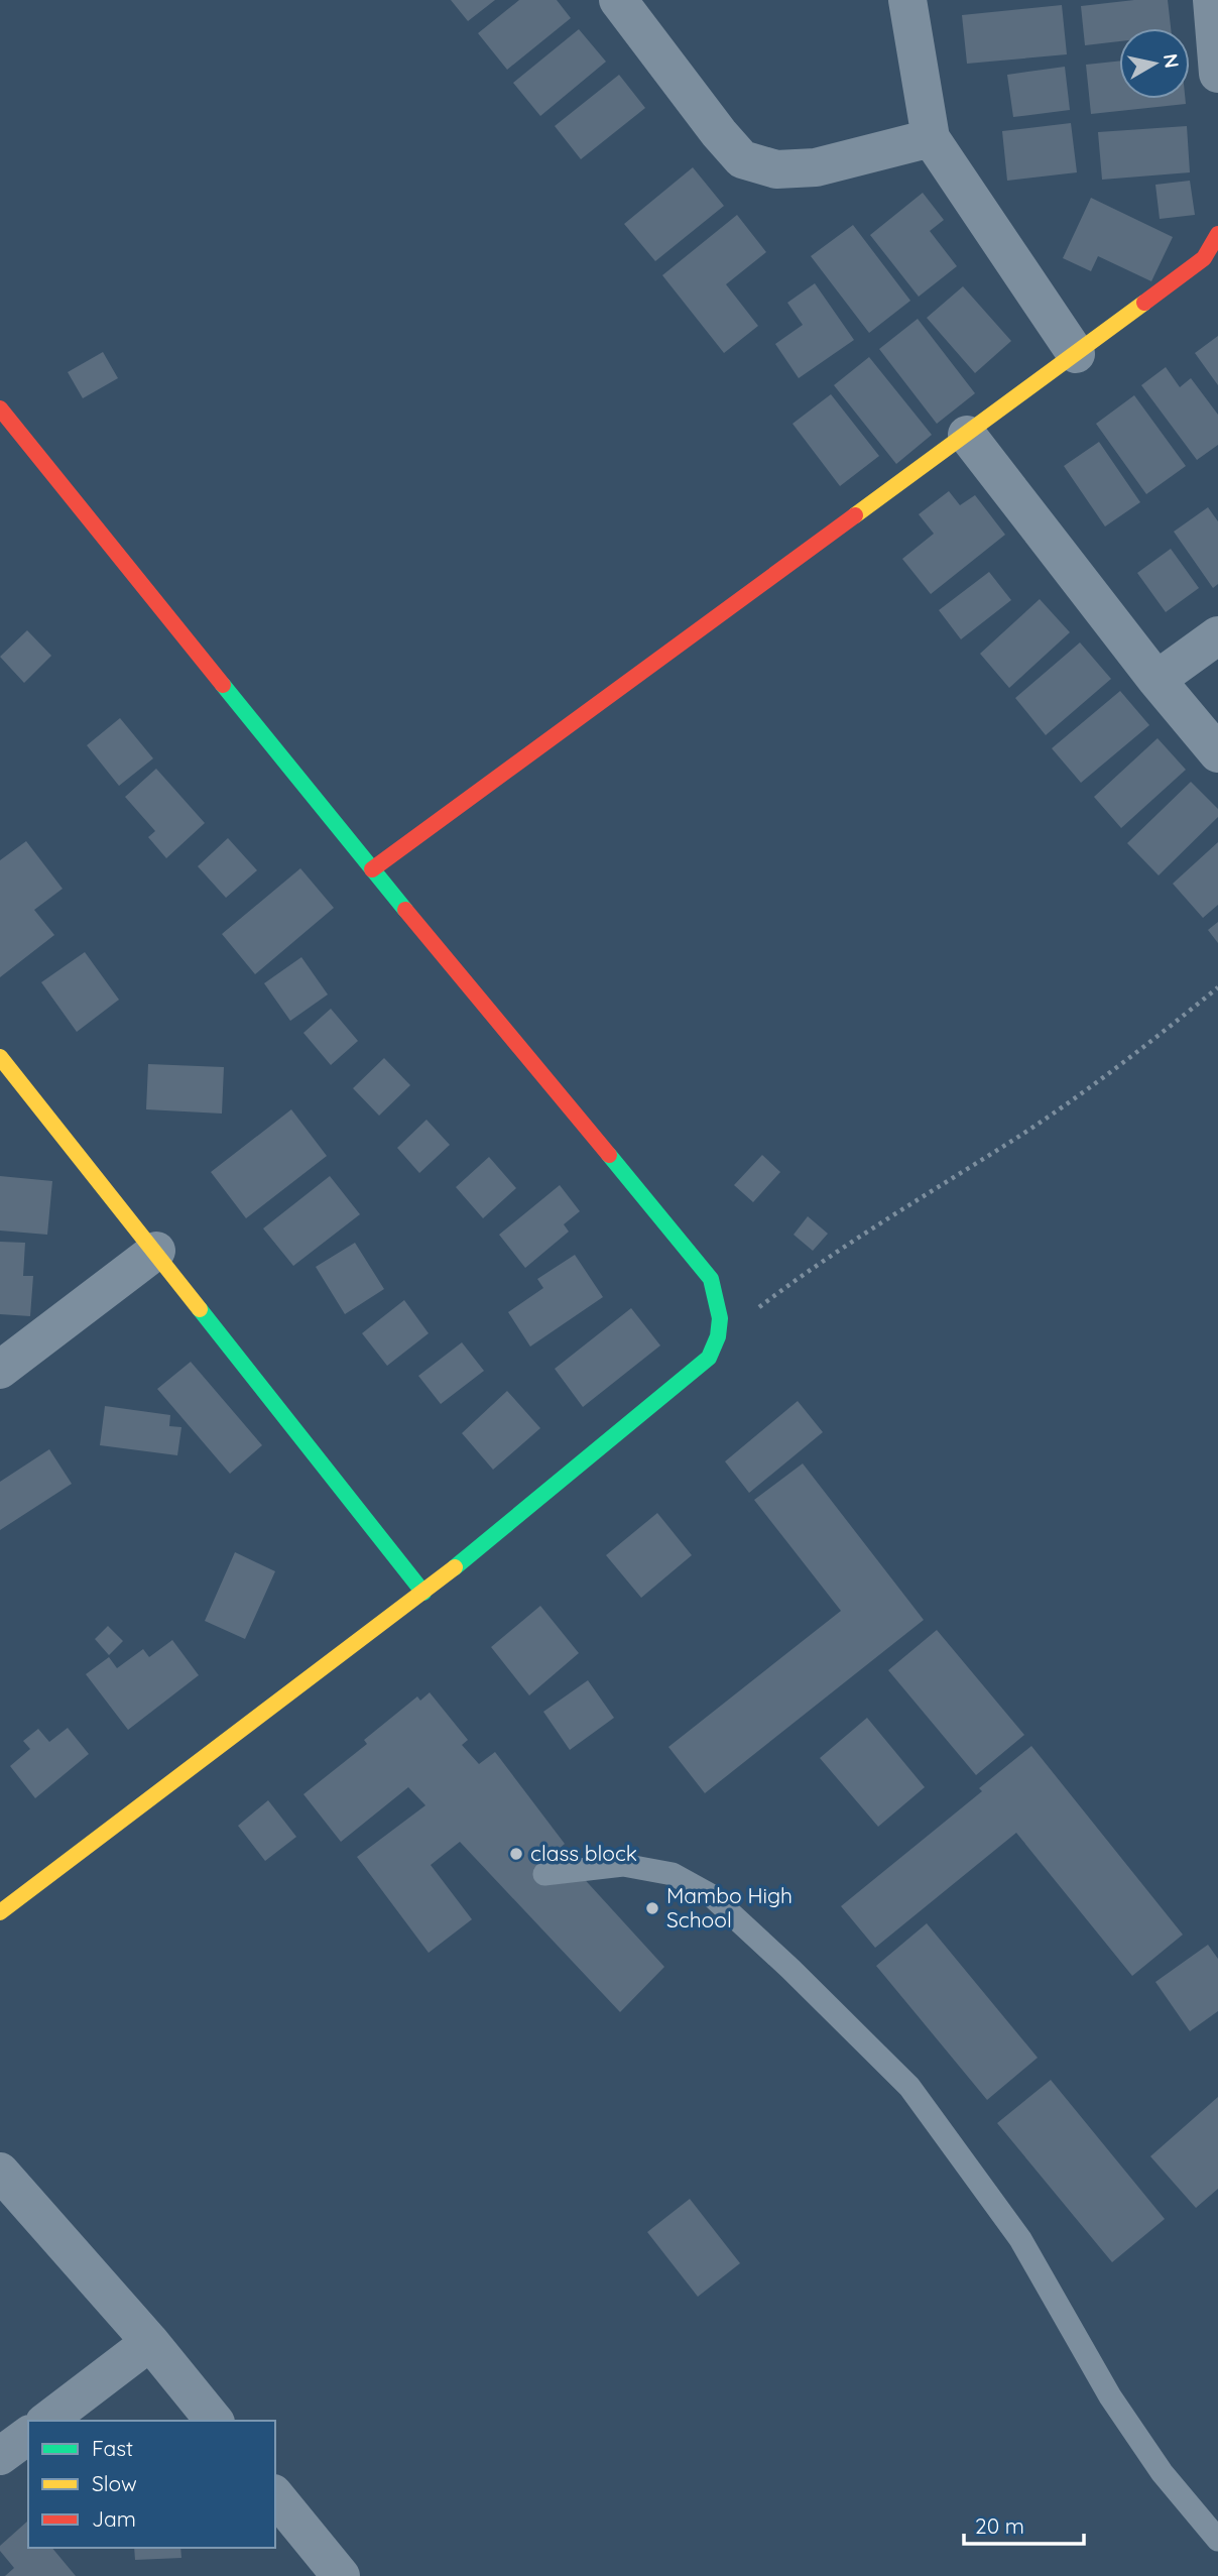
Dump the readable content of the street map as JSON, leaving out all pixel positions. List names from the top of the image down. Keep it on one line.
{"places":["class block","Mambo High School"],"legend":["Fast","Slow","Jam"],"scale_bar":"20 m","north":"right"}
